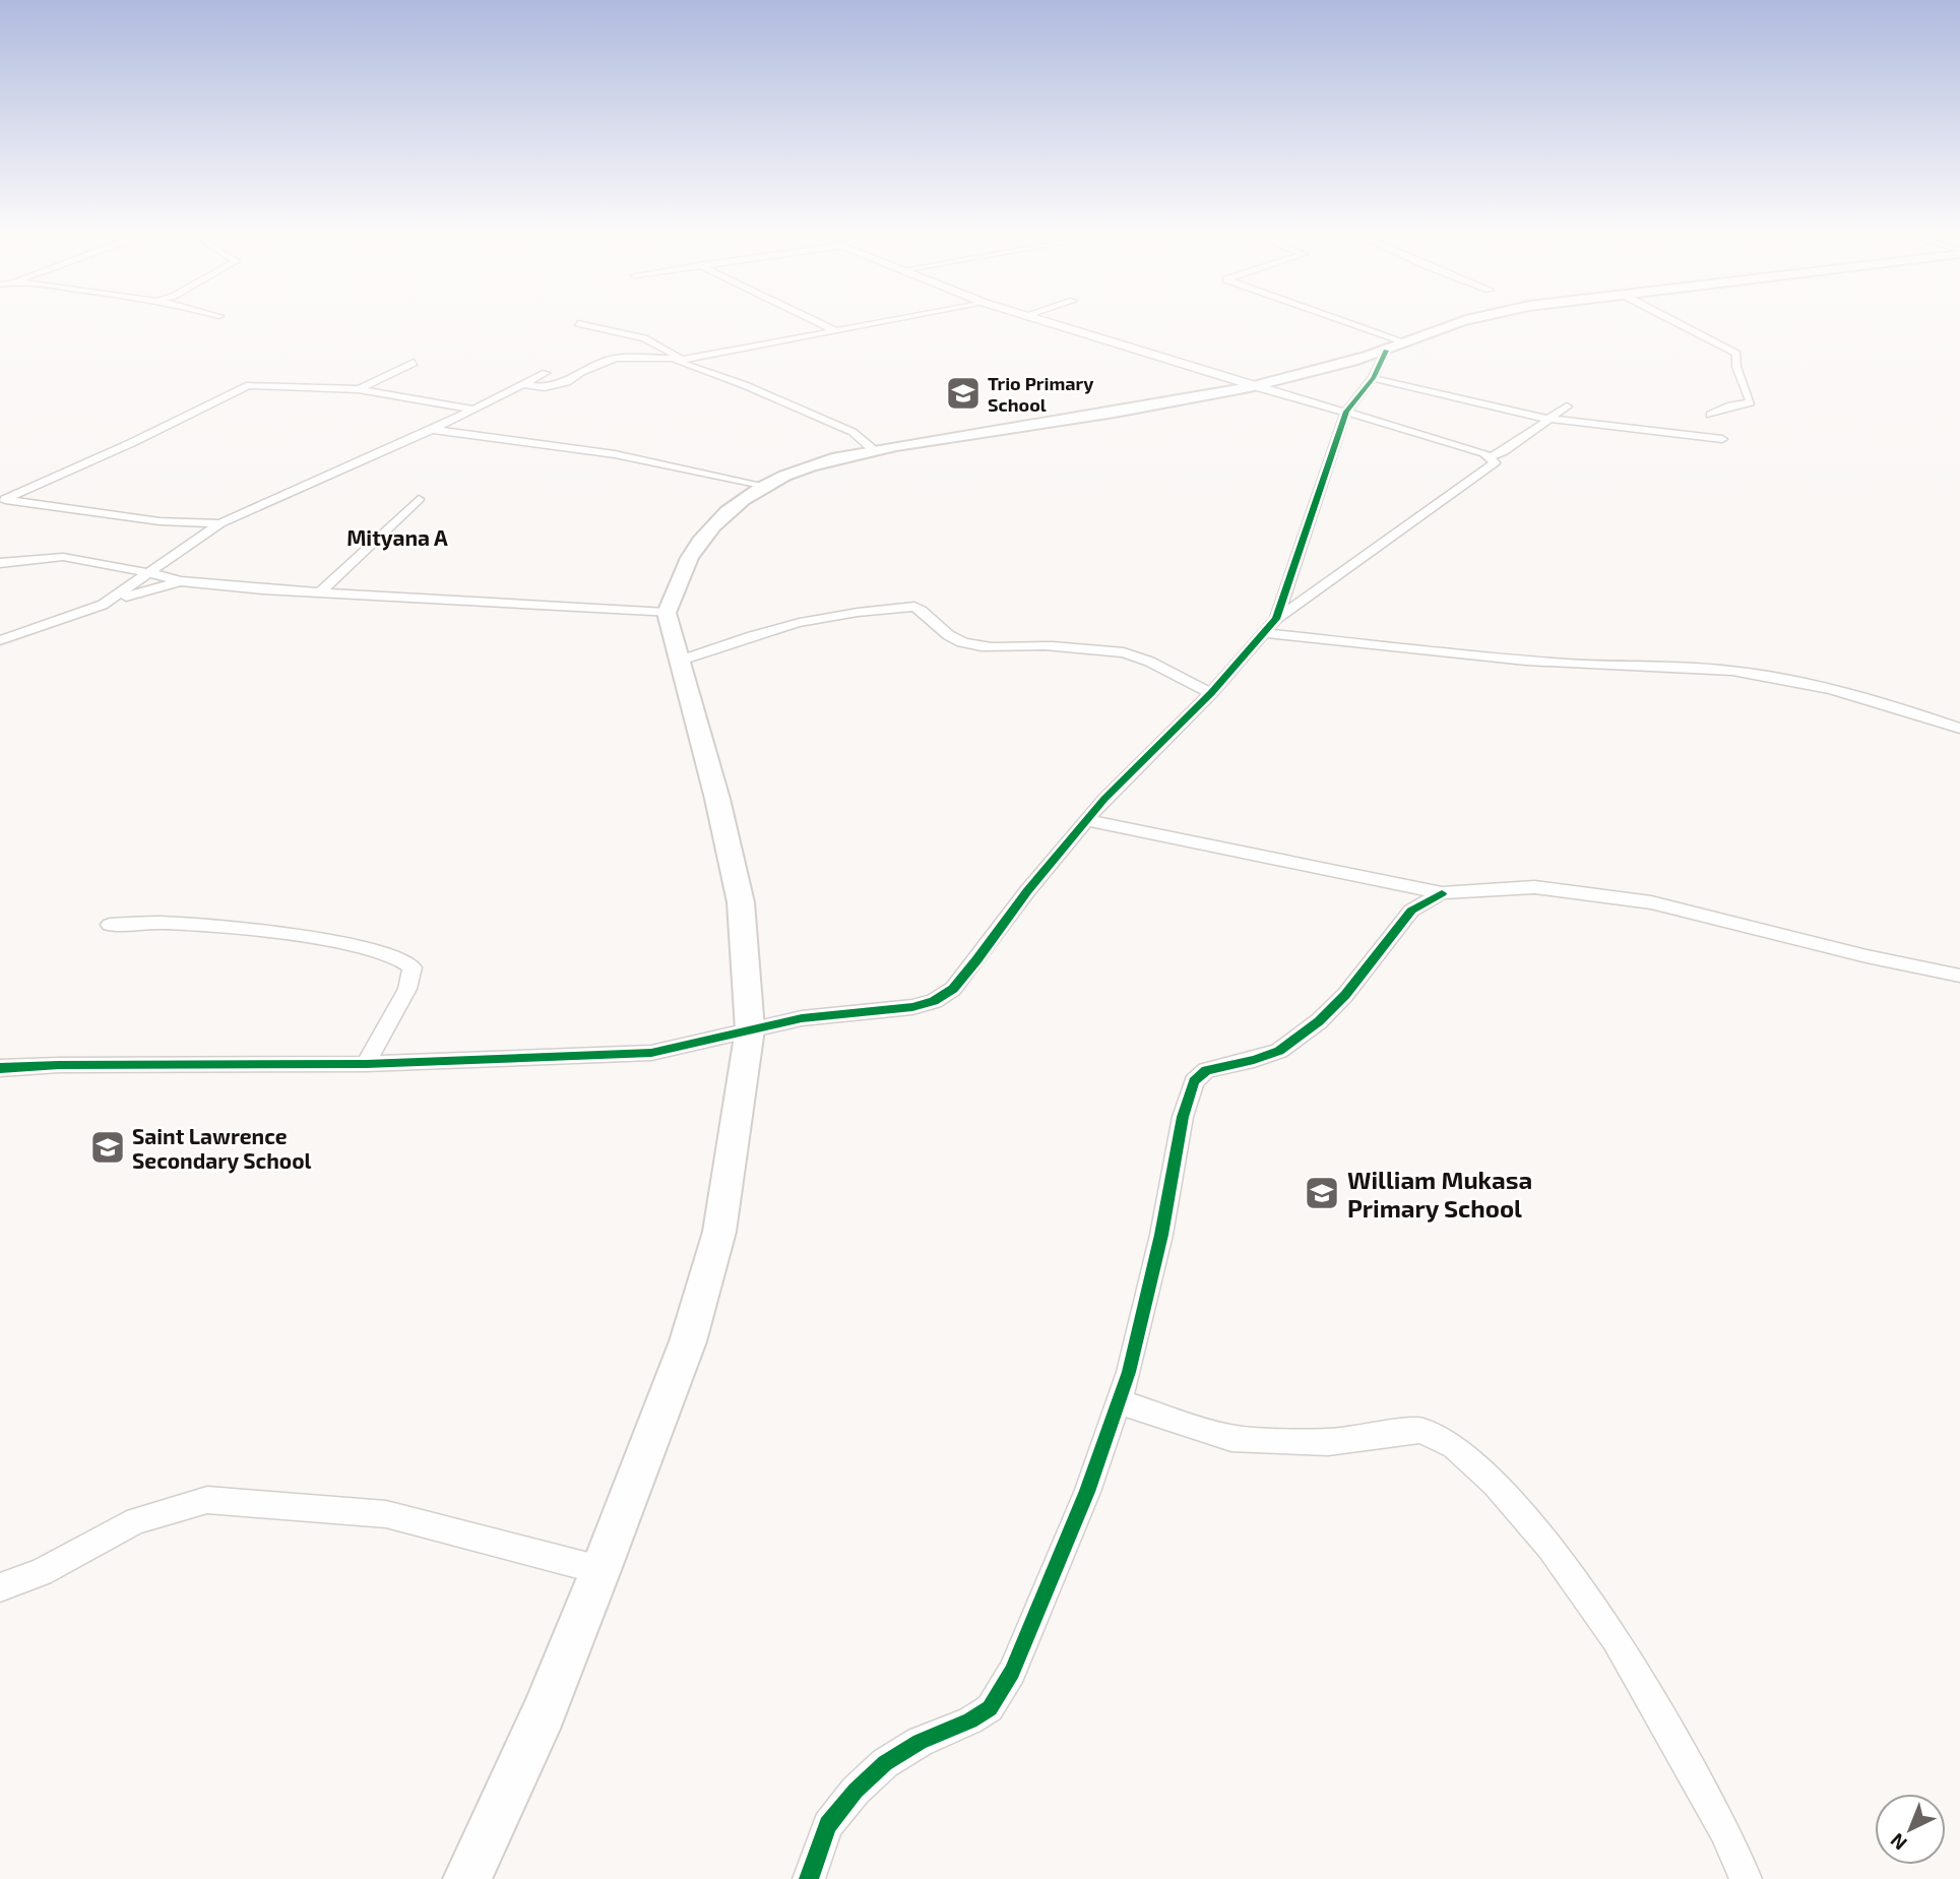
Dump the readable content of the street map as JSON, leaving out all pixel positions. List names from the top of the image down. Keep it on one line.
{"districts":["Mityana A"],"places":{"school or university":["Trio Primary School","Saint Lawrence Secondary School","William Mukasa Primary School"]},"north":"bottom left"}
